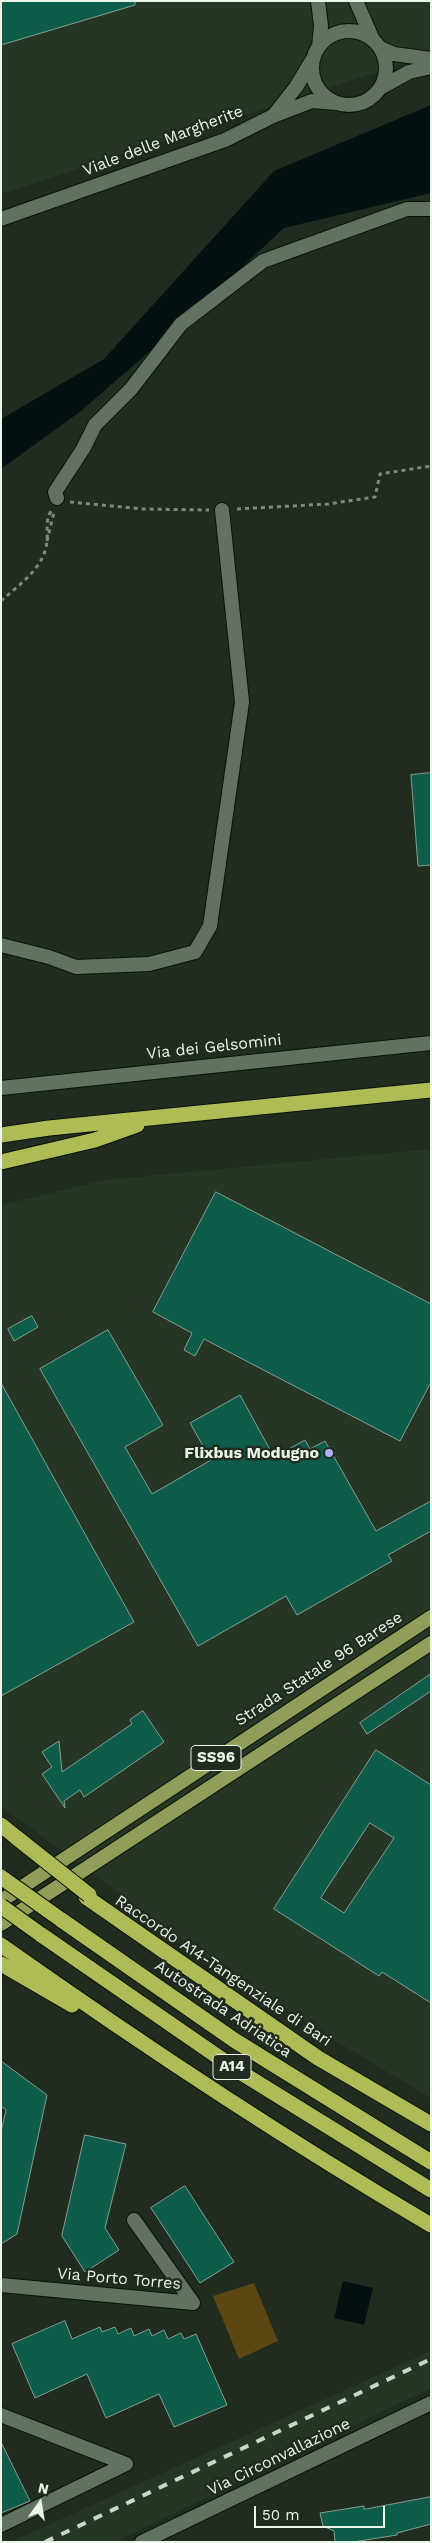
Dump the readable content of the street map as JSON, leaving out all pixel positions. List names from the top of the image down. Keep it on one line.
{"streets":{"highway":["Raccordo A14-Tangenziale di Bari","Autostrada Adriatica","A14"],"main road":["Strada Statale 96 Barese","SS96"],"street":["Viale delle Margherite","Via dei Gelsomini","Via Porto Torres","Via Circonvallazione"]},"places":["Flixbus Modugno"],"scale_bar":"50 m","north":"top"}
